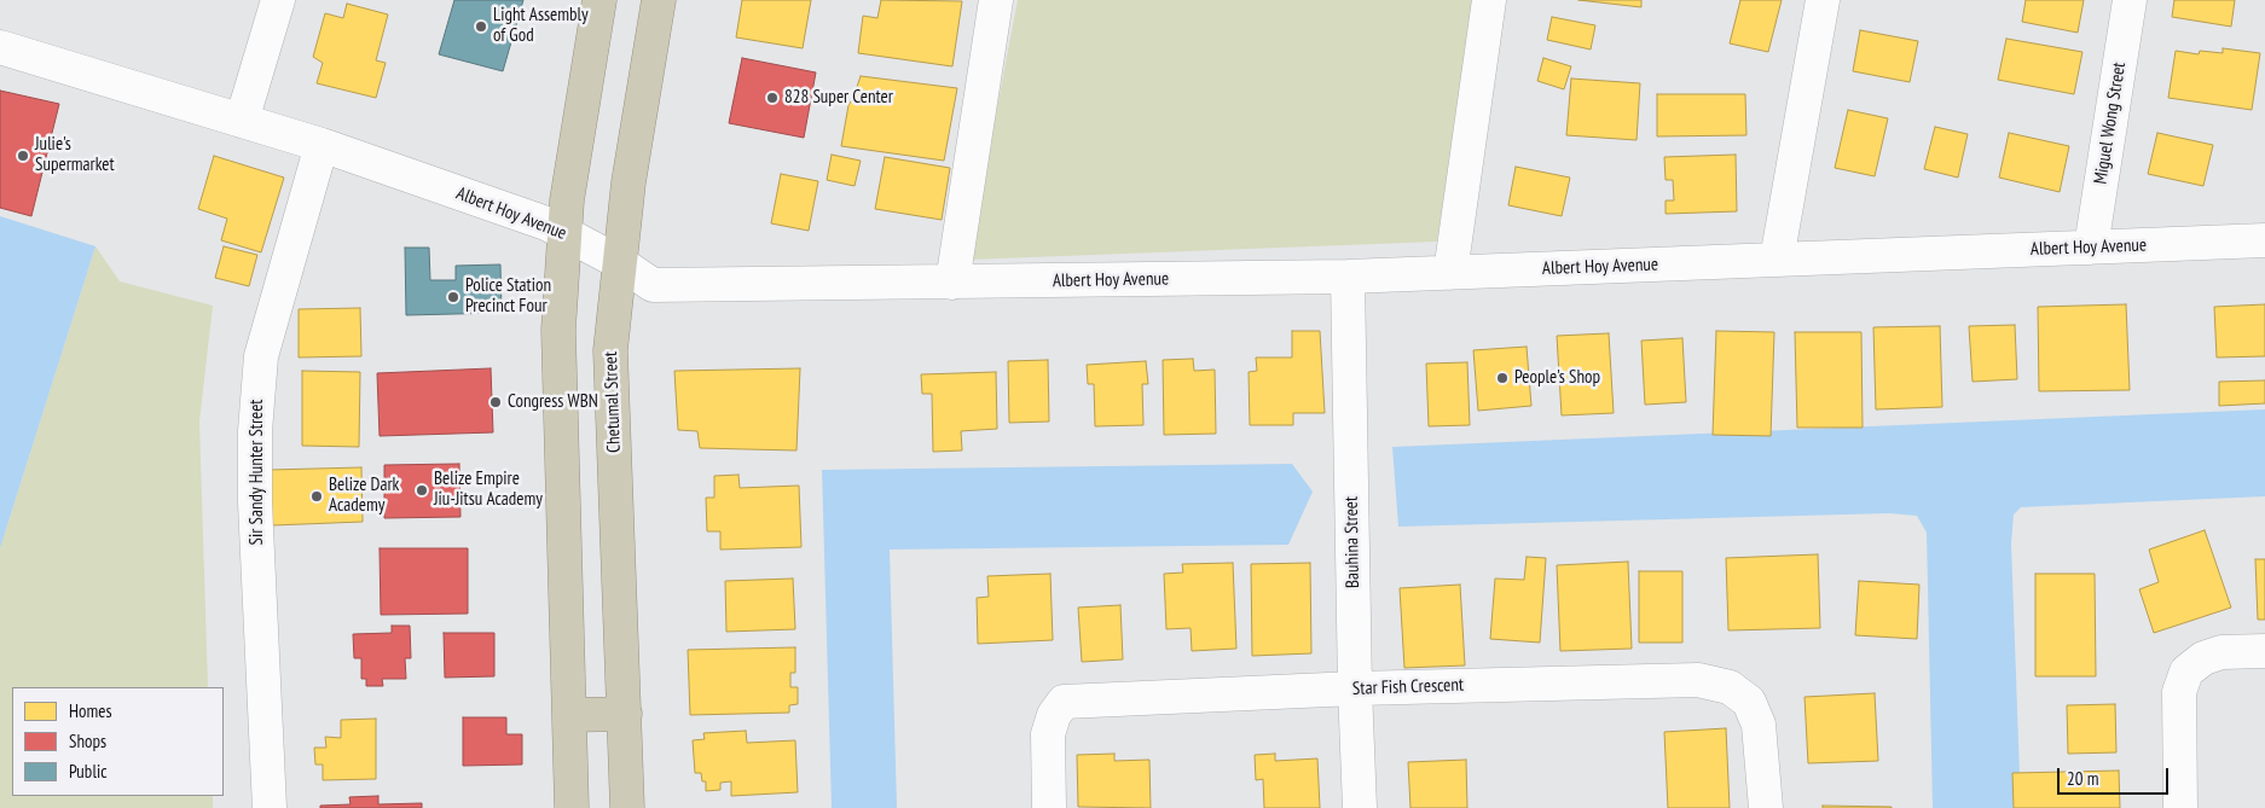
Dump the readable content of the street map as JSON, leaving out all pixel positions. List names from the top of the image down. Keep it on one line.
{"streets":{"highway":["Chetumal Street"],"street":["Miguel Wong Street","Albert Hoy Avenue","Sir Sandy Hunter Street","Bauhina Street","Star Fish Crescent"]},"crossings":[["Miguel Wong Street","Albert Hoy Avenue"],["Albert Hoy Avenue","Chetumal Street"],["Albert Hoy Avenue","Sir Sandy Hunter Street"],["Albert Hoy Avenue","Bauhina Street"],["Bauhina Street","Star Fish Crescent"]],"places":["Light Assembly of God","828 Super Center","Julie's Supermarket","Police Station Precinct Four","People's Shop","Congress WBN","Belize Empire Jiu-Jitsu Academy","Belize Dark Academy"],"legend":["Homes","Shops","Public"],"scale_bar":"20 m"}
